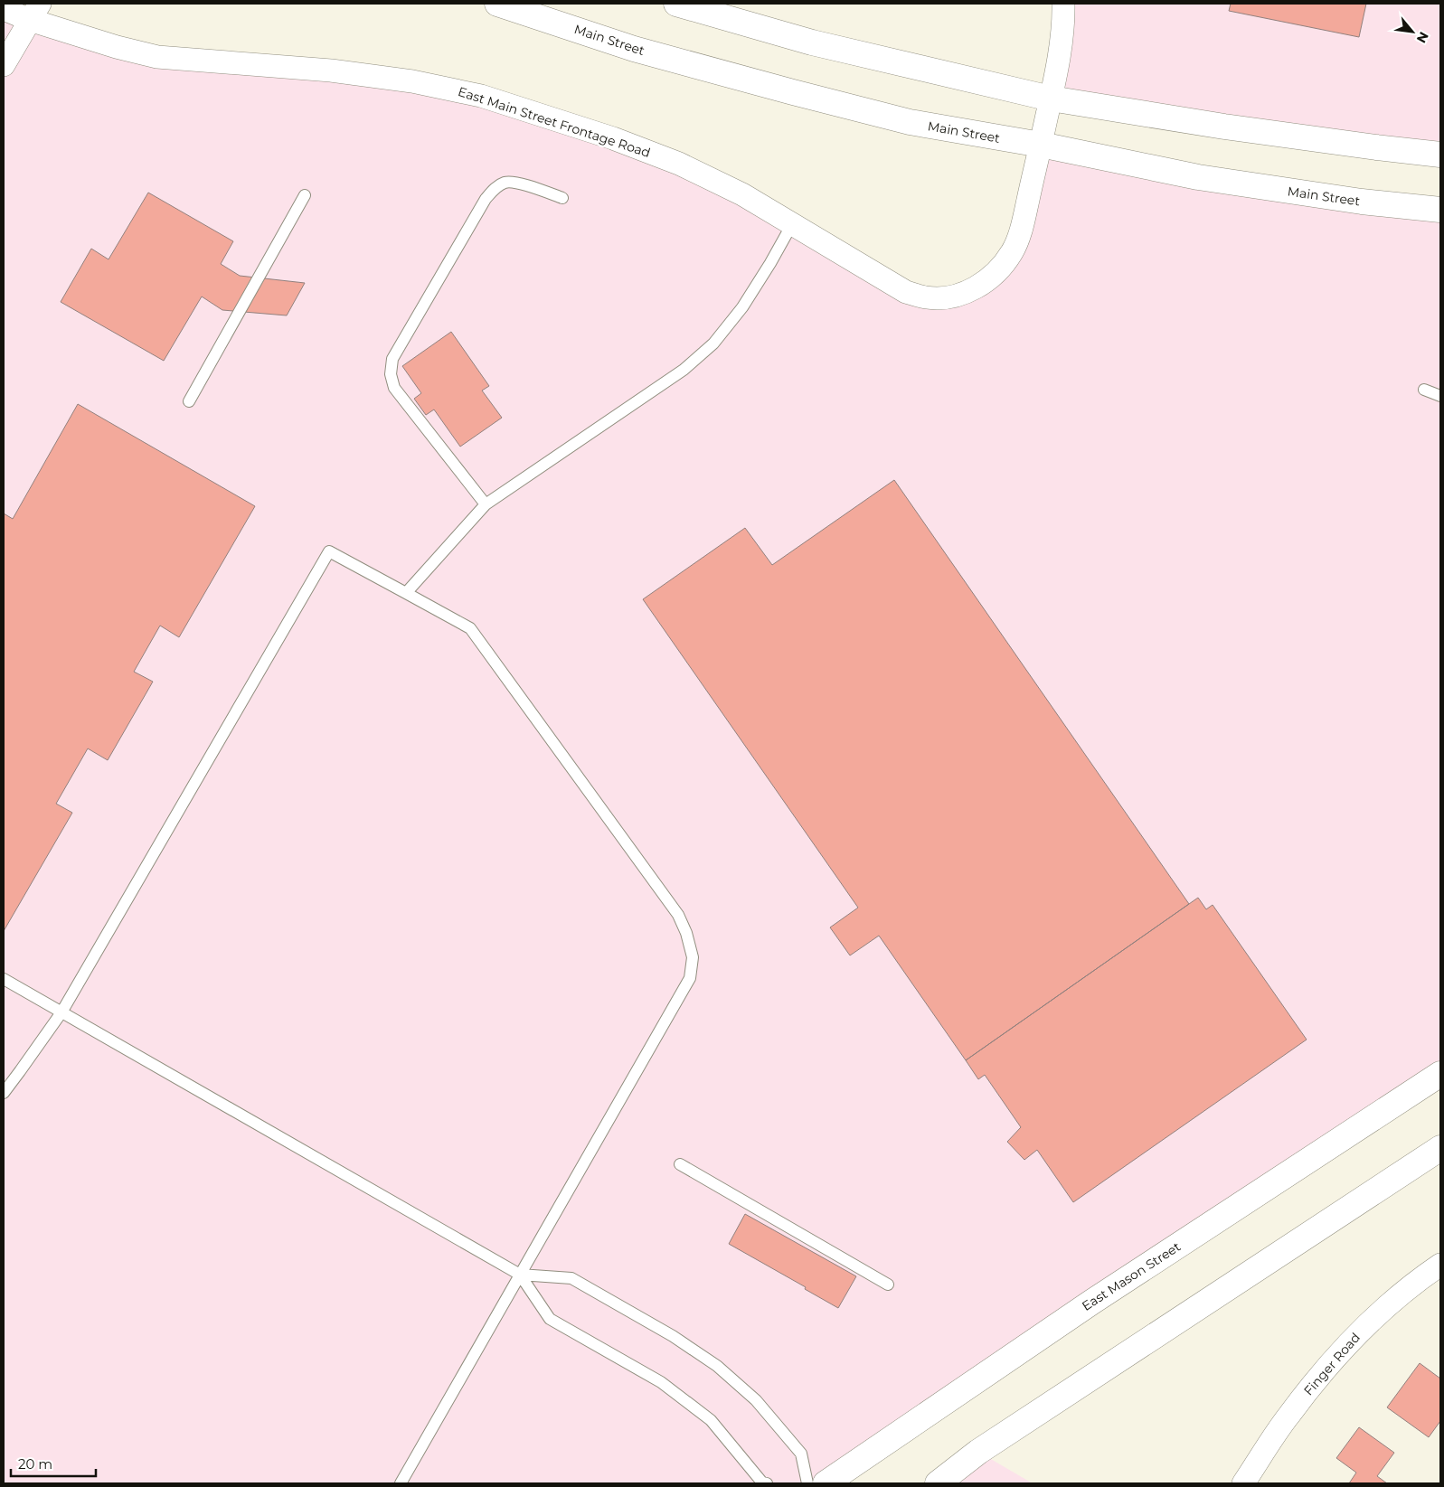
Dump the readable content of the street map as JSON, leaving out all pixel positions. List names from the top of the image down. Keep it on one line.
{"streets":{"main road":["Main Street","East Mason Street"],"street":["East Main Street Frontage Road","Finger Road"]},"crossings":[["Main Street","East Main Street Frontage Road"]],"scale_bar":"20 m","north":"bottom right"}
